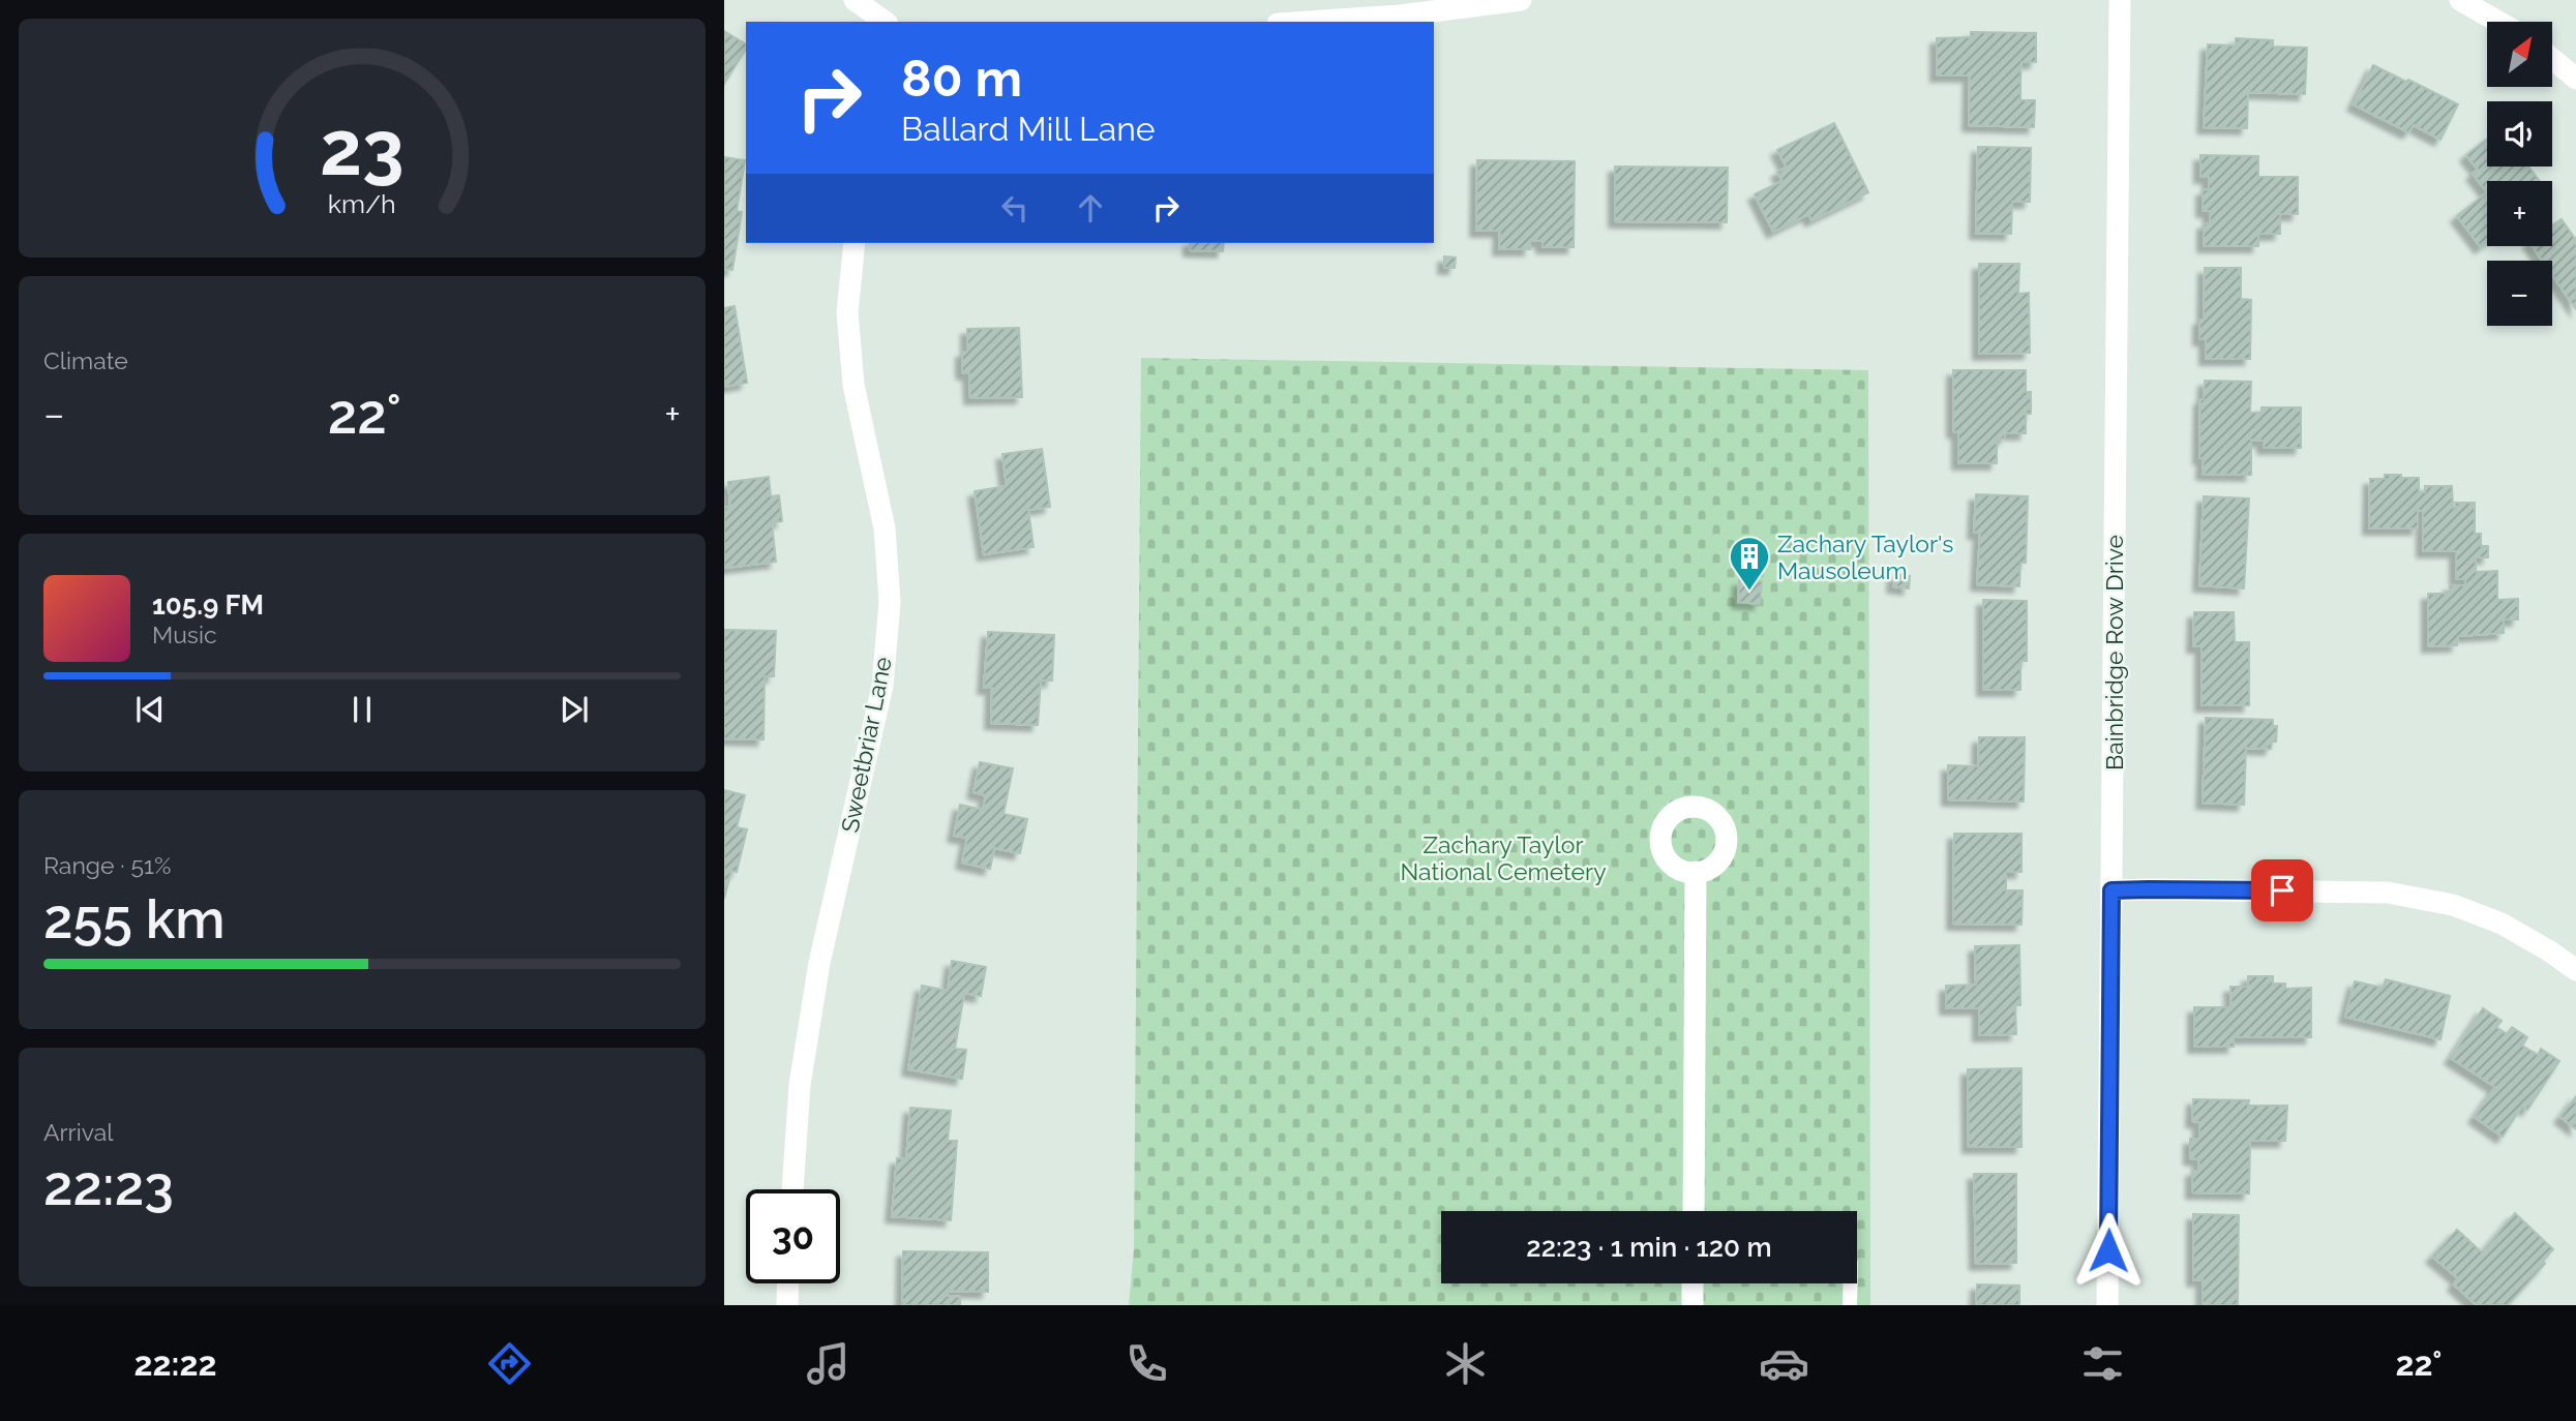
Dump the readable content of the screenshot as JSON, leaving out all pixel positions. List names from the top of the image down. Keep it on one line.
{"streets":{"street":["Bainbridge Row Drive","Sweetbriar Lane"]},"parks":["Zachary Taylor National Cemetery"],"places":{"building":["Zachary Taylor's Mausoleum"]},"north":"top right","page":{"map_buttons":["+","−"],"turn":["80 m","Ballard Mill Lane"],"tile":["Climate",["Range · 51%","255 km"],["Arrival","22:23"]],"heat":["−","22°","+"],"song":["105.9 FM","Music"],"limit":"30","trip":"22:23 · 1 min · 120 m","tabs":["22:22","22°"],"gauge":["23","km/h"]}}
